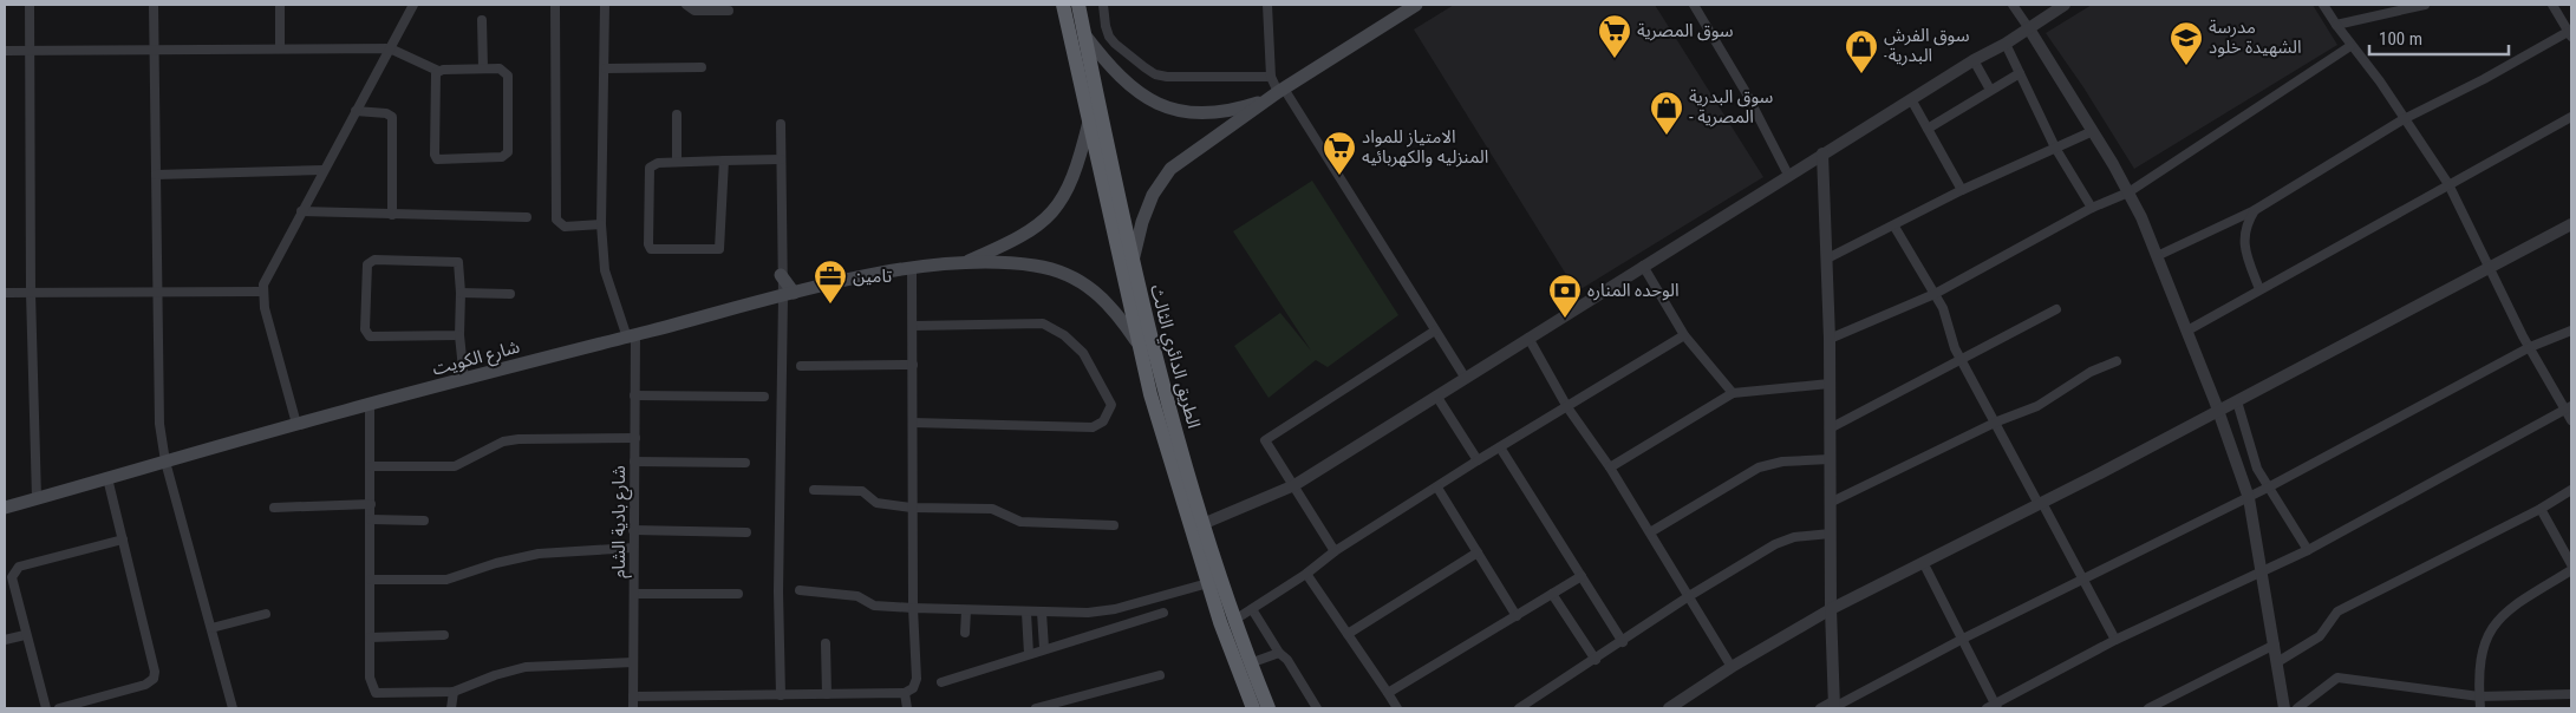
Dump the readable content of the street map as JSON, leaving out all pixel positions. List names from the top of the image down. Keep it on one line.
{"streets":{"highway":["الطريق الدائري الثالث"],"main road":["شارع الكويت"],"street":["شارع بادية الشام"]},"crossings":[["الطريق الدائري الثالث","شارع الكويت"],["شارع الكويت","شارع بادية الشام"]],"places":{"supermarket":["سوق المصرية","الامتياز للمواد المنزليه والكهربائيه"],"school or university":["مدرسة الشهيدة خلود"],"shop":["سوق الفرش -البدرية","سوق البدرية - المصرية"],"office":["تامين"],"bank":["الوحده المناره"]},"scale_bar":"100 m"}
